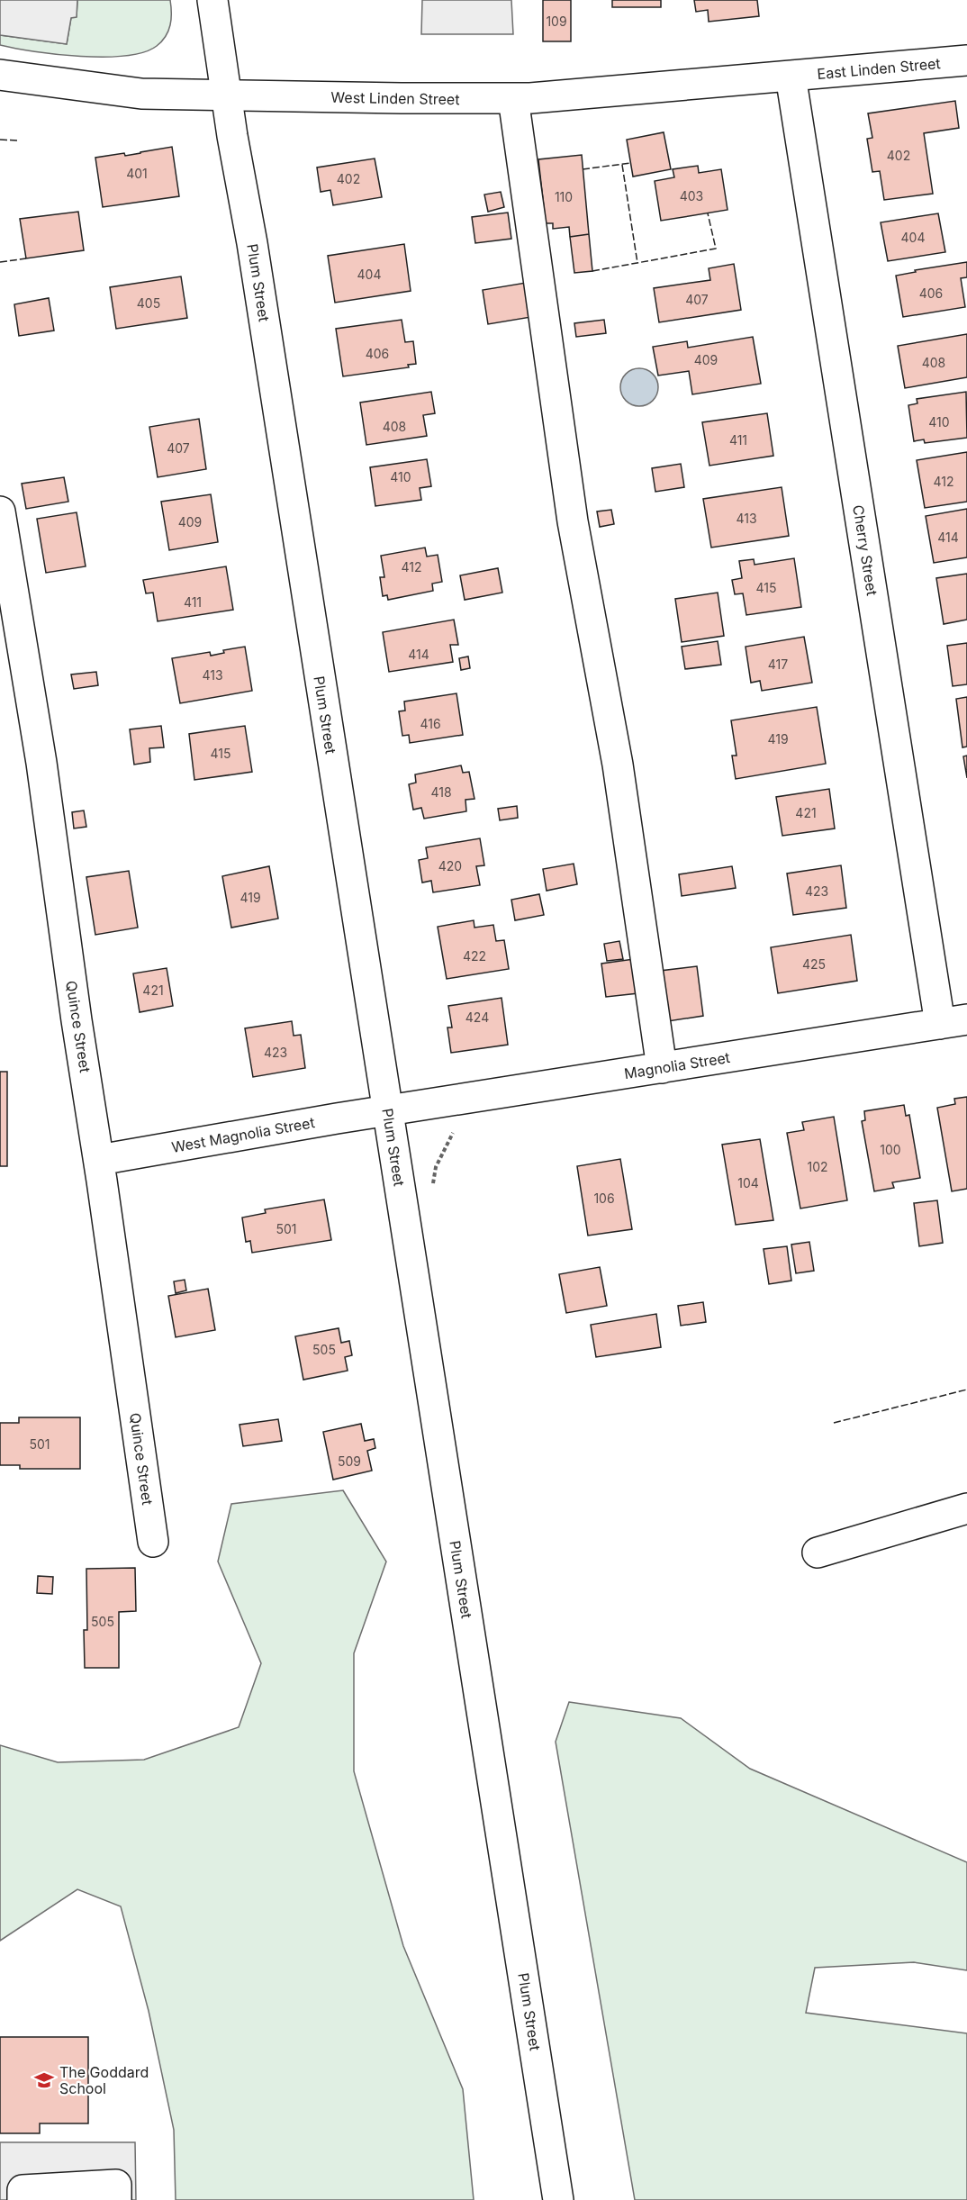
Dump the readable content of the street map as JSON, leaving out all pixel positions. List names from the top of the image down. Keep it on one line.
{"streets":{"street":["East Linden Street","West Linden Street","Plum Street","Cherry Street","Quince Street","Magnolia Street","West Magnolia Street"]},"crossings":[["East Linden Street","West Linden Street"],["East Linden Street","Cherry Street"],["West Linden Street","Plum Street"],["West Linden Street","Cherry Street"],["Plum Street","Magnolia Street"],["Plum Street","West Magnolia Street"],["Cherry Street","Magnolia Street"],["Quince Street","West Magnolia Street"],["Magnolia Street","West Magnolia Street"]],"places":{"school or university":["The Goddard School"]},"house_numbers":["109","402","401","402","403","110","404","404","406","407","405","406","409","408","410","408","411","407","410","412","413","409","414","412","415","411","414","417","413","416","419","415","418","421","420","423","419","422","425","421","424","423","100","102","104","106","501","505","501","509","505"]}
